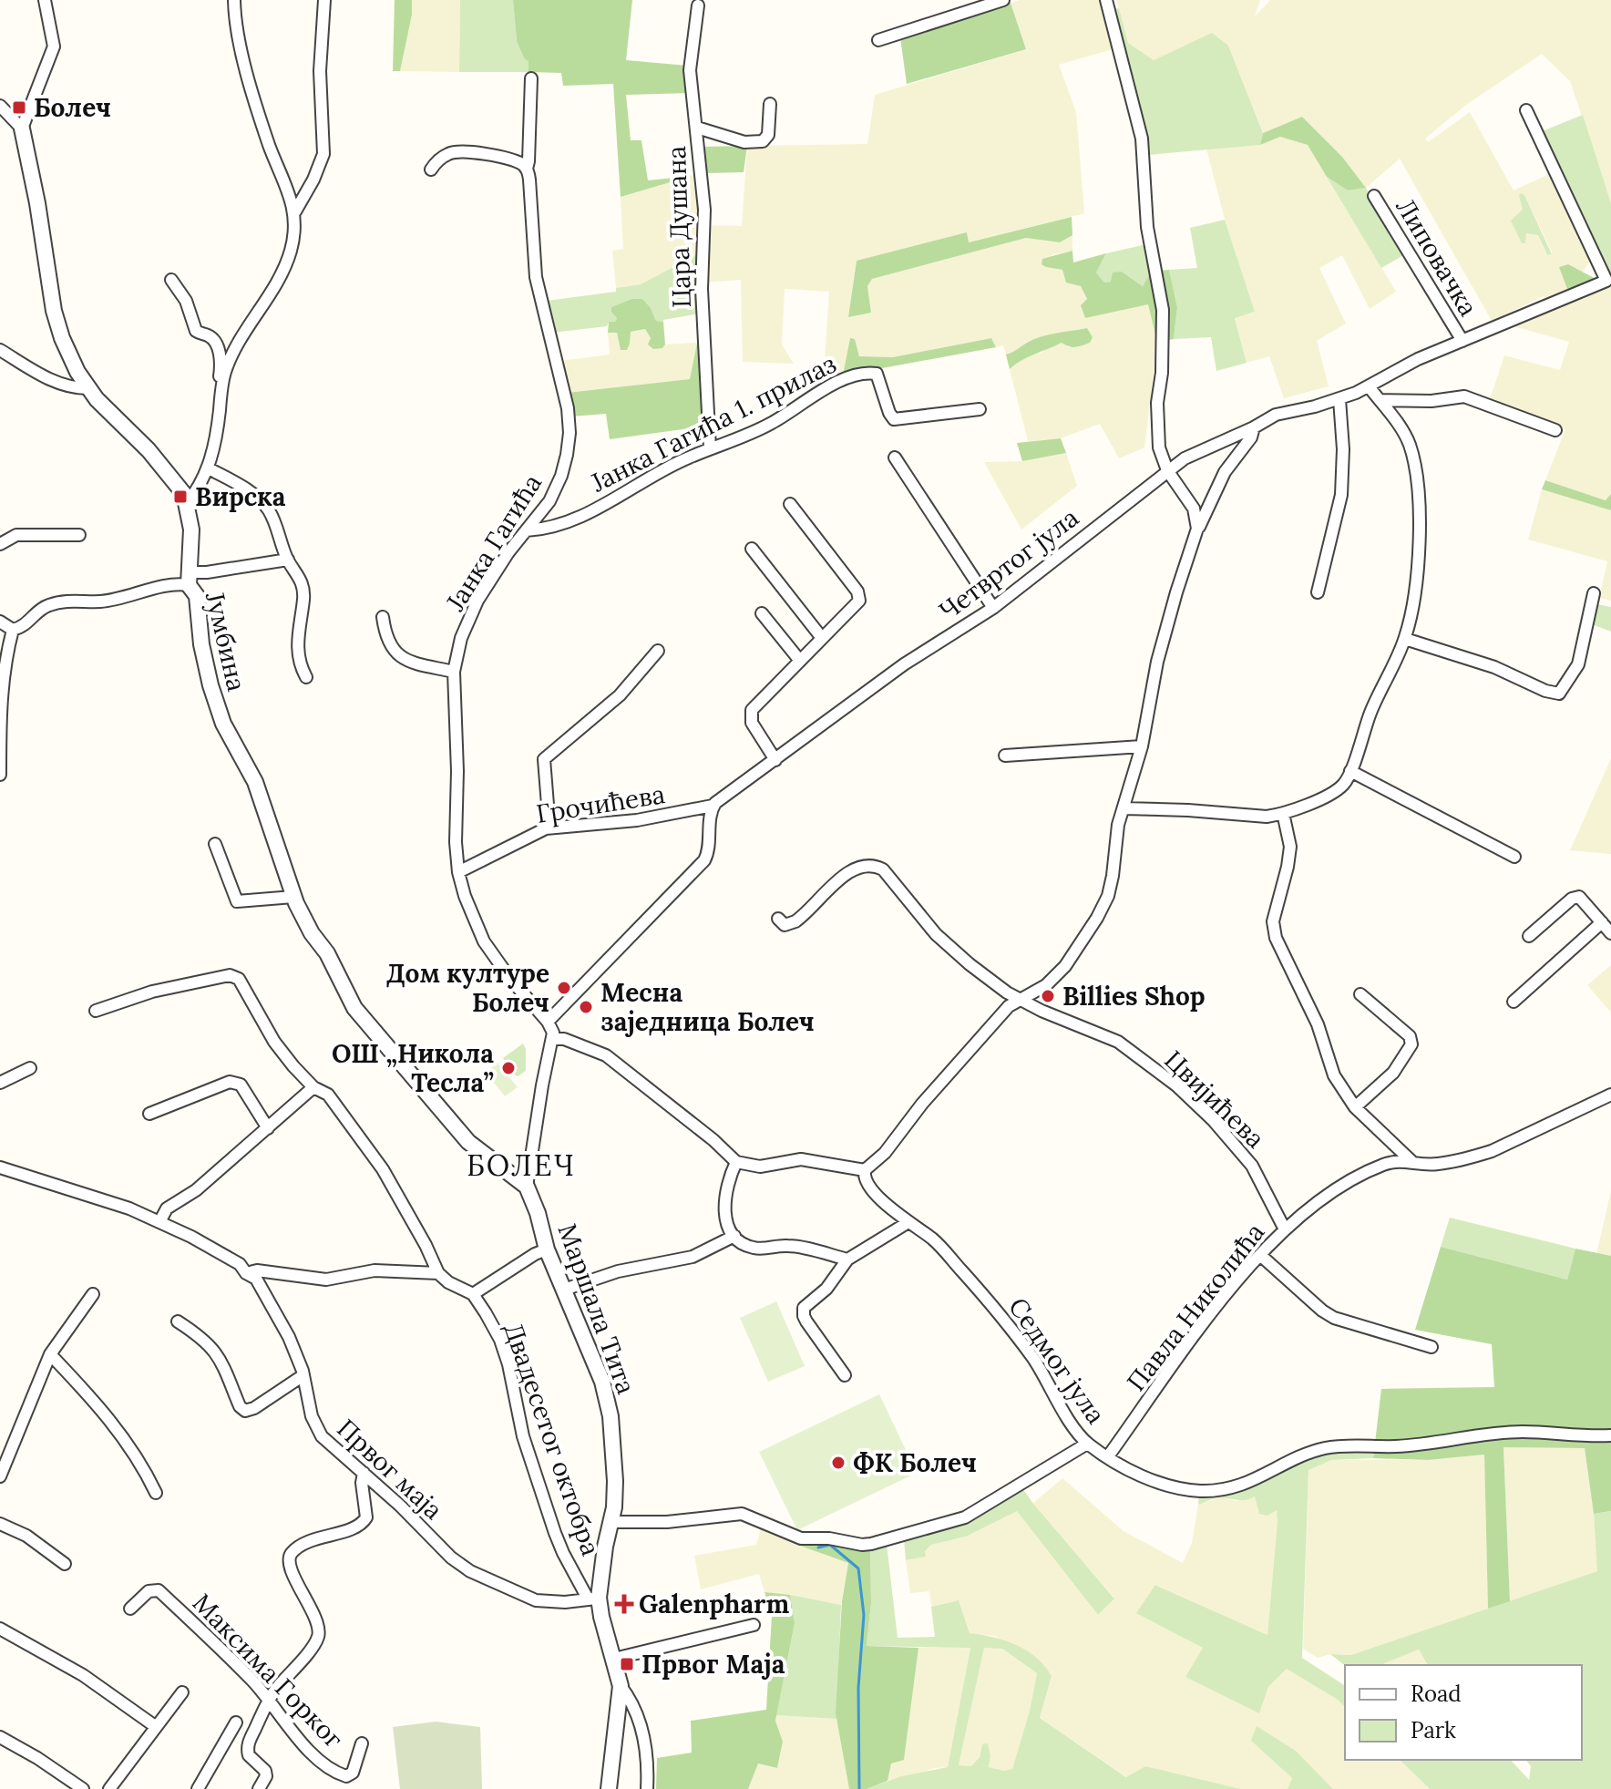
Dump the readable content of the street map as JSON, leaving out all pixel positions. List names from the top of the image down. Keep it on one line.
{"streets":{"street":["Цара Душана","Липовачка","Јанка Гагића 1. прилаз","Јанка Гагића","Четвртог јула","Јумбина","Грочићева","Цвијићева","Павла Николића","Маршала Тита","Седмог јула","Двадесетог октобра","Првог маја","Максима Горког"]},"crossings":[["Цара Душана","Јанка Гагића 1. прилаз"],["Липовачка","Четвртог јула"],["Јанка Гагића 1. прилаз","Јанка Гагића"],["Јанка Гагића","Грочићева"],["Јанка Гагића","Маршала Тита"],["Четвртог јула","Грочићева"],["Јумбина","Маршала Тита"],["Цвијићева","Павла Николића"],["Павла Николића","Седмог јула"],["Маршала Тита","Двадесетог октобра"],["Маршала Тита","Првог маја"],["Двадесетог октобра","Првог маја"]],"districts":["БОЛЕЧ"],"places":{"transit":["Болеч","Вирска","Првог Маја"],"other":["Дом културе Болеч","Billies Shop","Месна заједница Болеч","ОШ „Никола Тесла”","ФК Болеч"],"health":["Galenpharm"]},"legend":["Road","Park"]}
